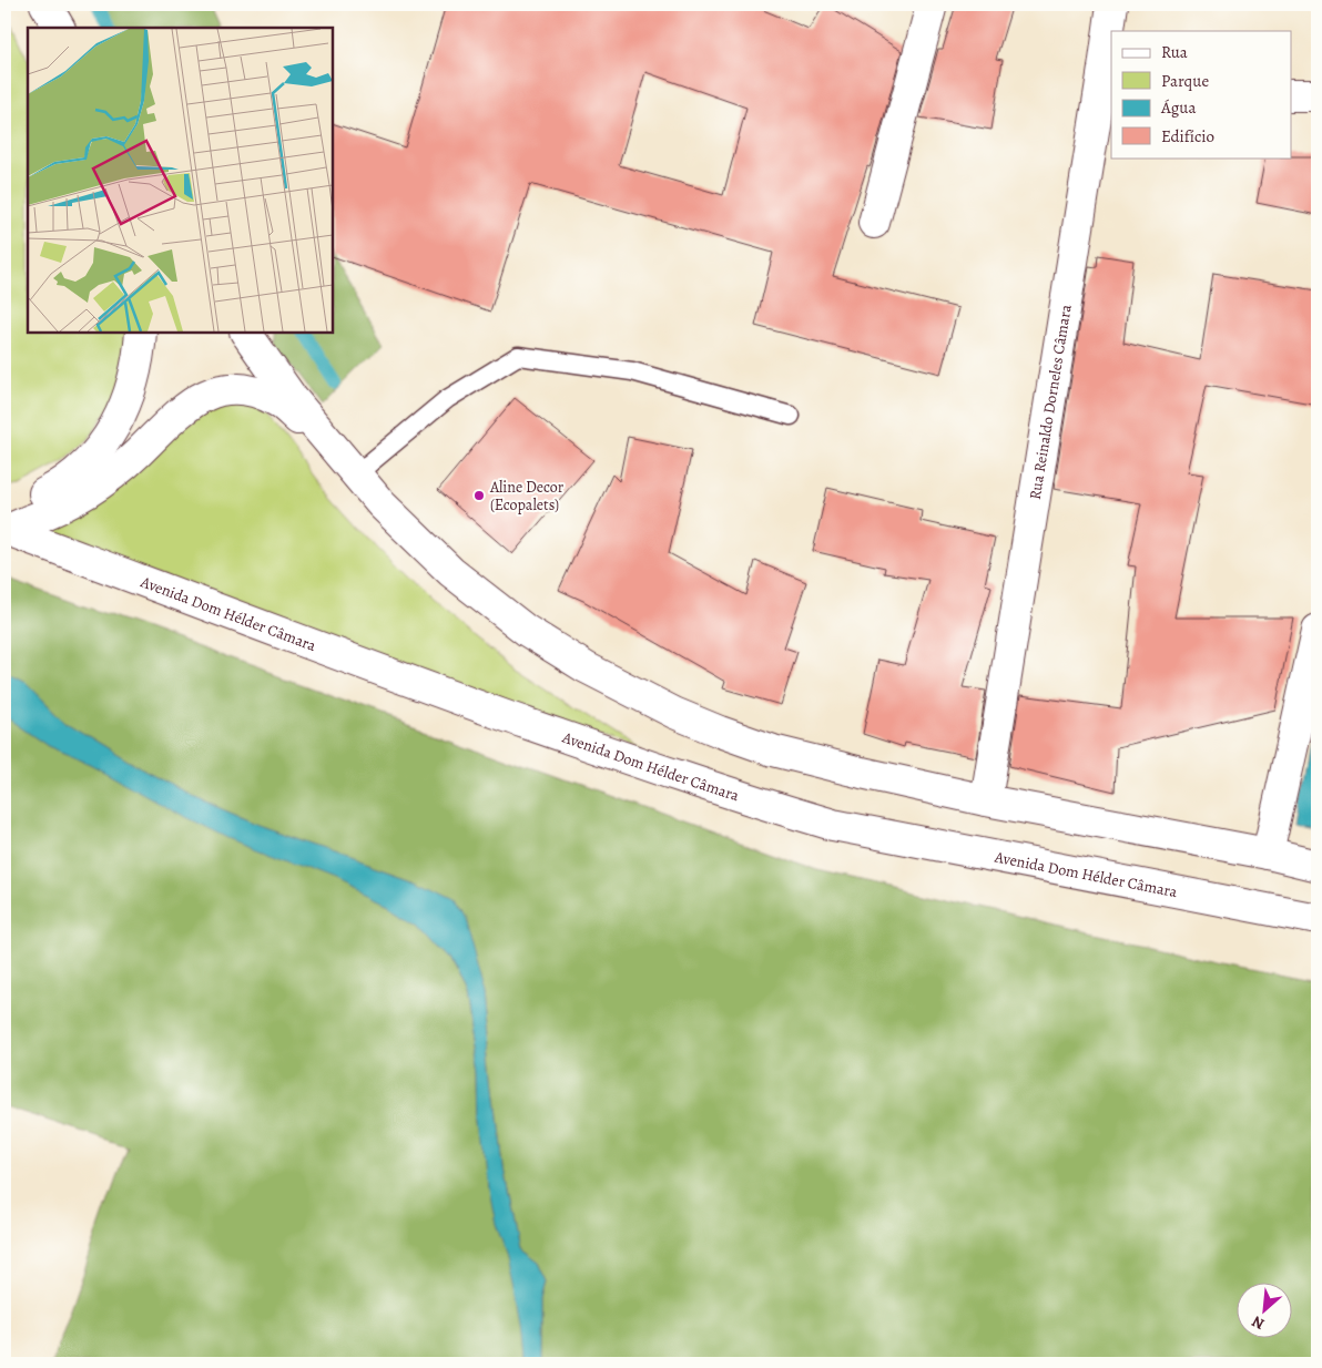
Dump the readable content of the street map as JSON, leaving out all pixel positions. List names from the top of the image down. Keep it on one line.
{"streets":{"main road":["Rua Reinaldo Dorneles Câmara","Avenida Dom Hélder Câmara"]},"places":["Aline Decor (Ecopalets)"],"legend":["Rua","Parque","Água","Edifício"],"north":"bottom left"}
